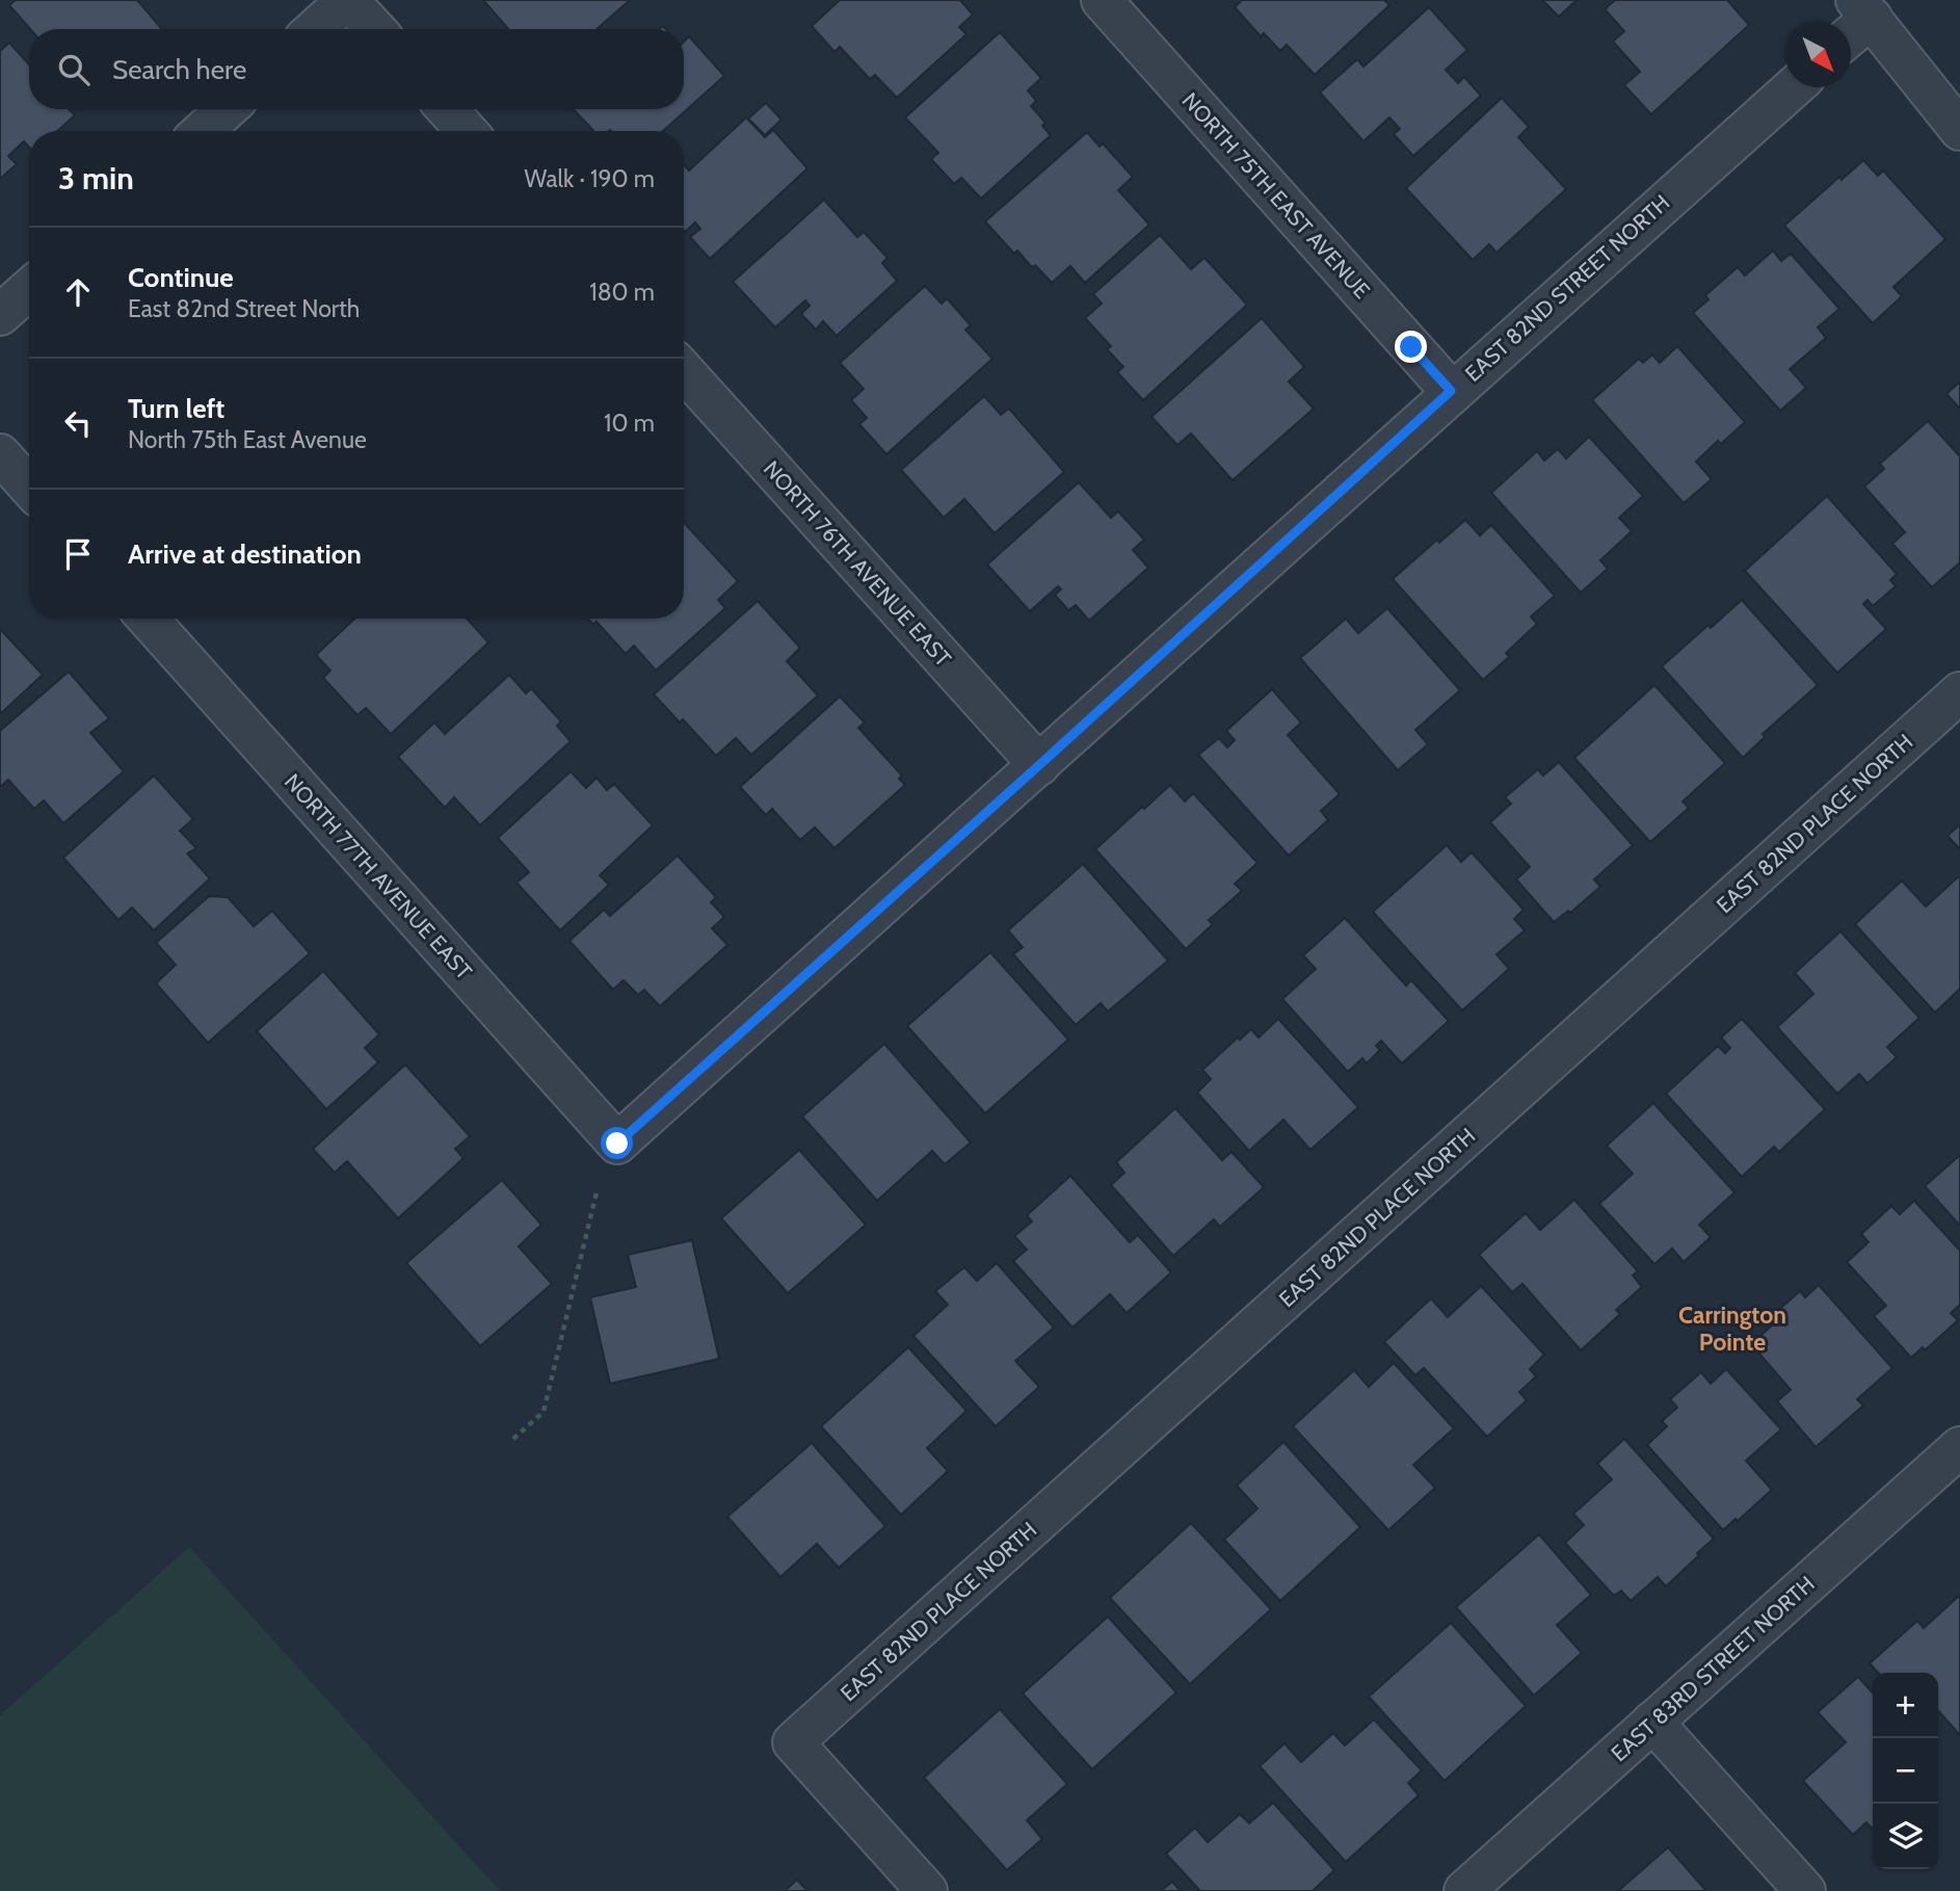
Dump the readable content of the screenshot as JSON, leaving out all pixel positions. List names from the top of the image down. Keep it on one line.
{"streets":{"street":["NORTH 75TH EAST AVENUE","EAST 82ND STREET NORTH","NORTH 76TH AVENUE EAST","EAST 82ND PLACE NORTH","NORTH 77TH AVENUE EAST","EAST 83RD STREET NORTH"]},"crossings":[["NORTH 75TH EAST AVENUE","EAST 82ND STREET NORTH"],["EAST 82ND STREET NORTH","NORTH 76TH AVENUE EAST"],["EAST 82ND STREET NORTH","NORTH 77TH AVENUE EAST"]],"districts":["Carrington Pointe"],"north":"bottom right","page":{"search":"Search here","heading":["3 min","Walk · 190 m"],"list":[["Continue","East 82nd Street North","180 m"],["Turn left","North 75th East Avenue","10 m"],"Arrive at destination"],"map_buttons":["+","−"]}}
